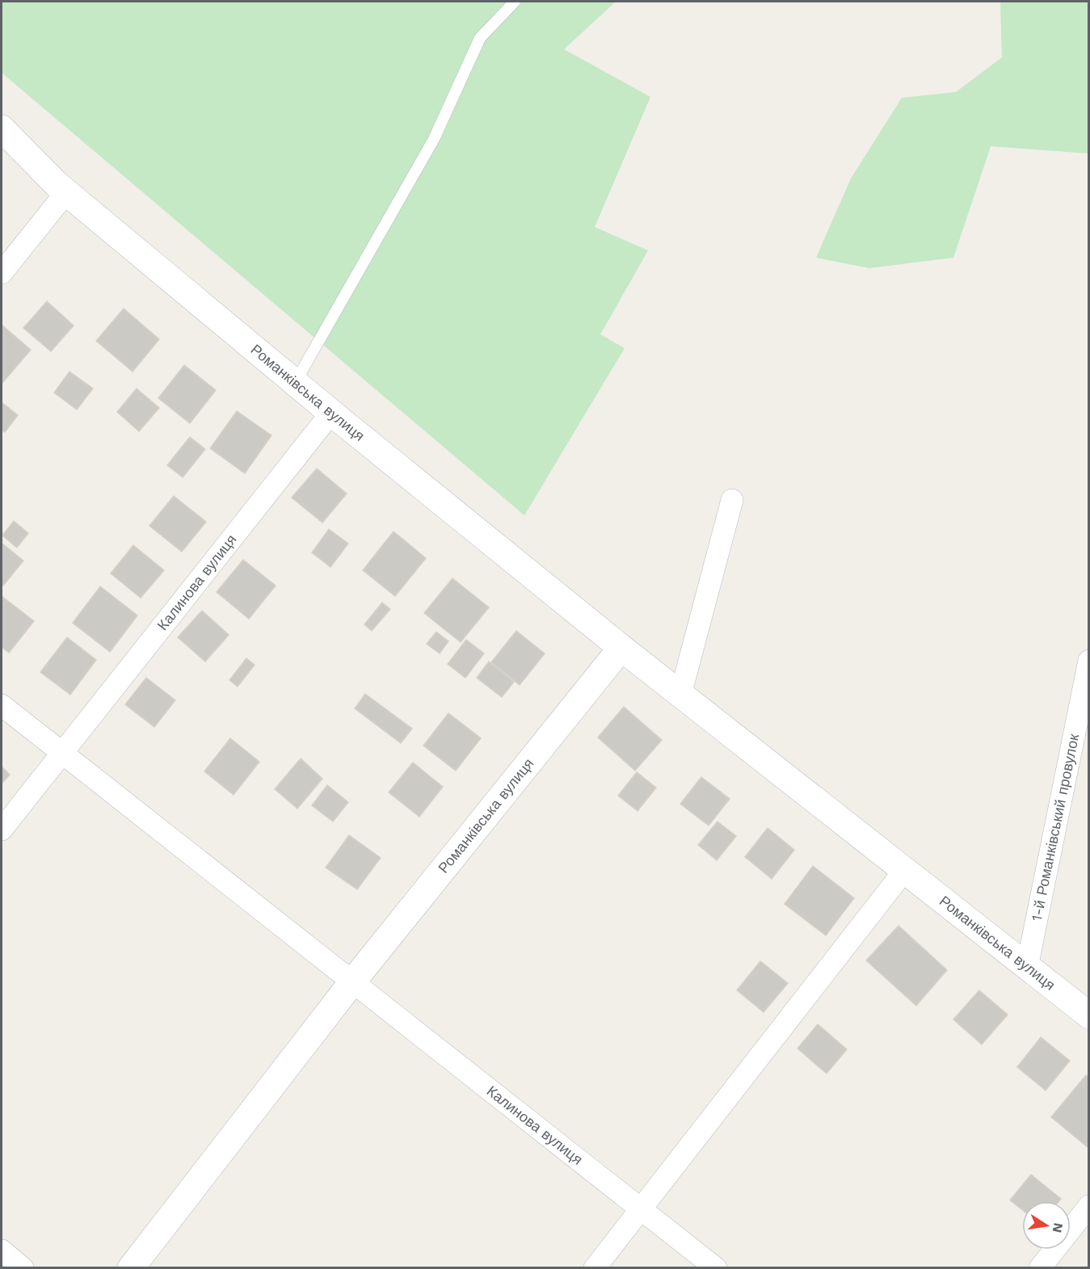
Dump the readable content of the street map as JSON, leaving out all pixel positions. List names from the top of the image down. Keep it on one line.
{"streets":{"main road":["Романківська вулиця"],"street":["Калинова вулиця","1-й Романківський провулок"]},"crossings":[["Романківська вулиця","Калинова вулиця"],["Романківська вулиця","1-й Романківський провулок"]],"north":"right"}
